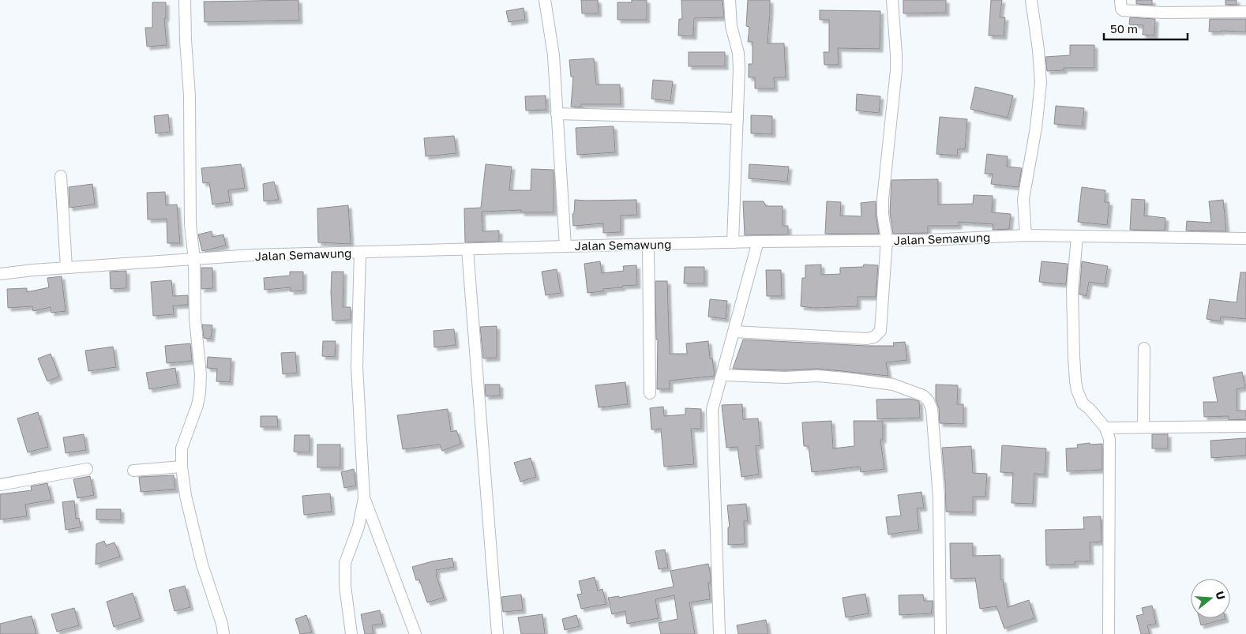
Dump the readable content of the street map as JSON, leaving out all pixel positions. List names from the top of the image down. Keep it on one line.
{"streets":{"street":["Jalan Semawung"]},"scale_bar":"50 m","north":"right"}
